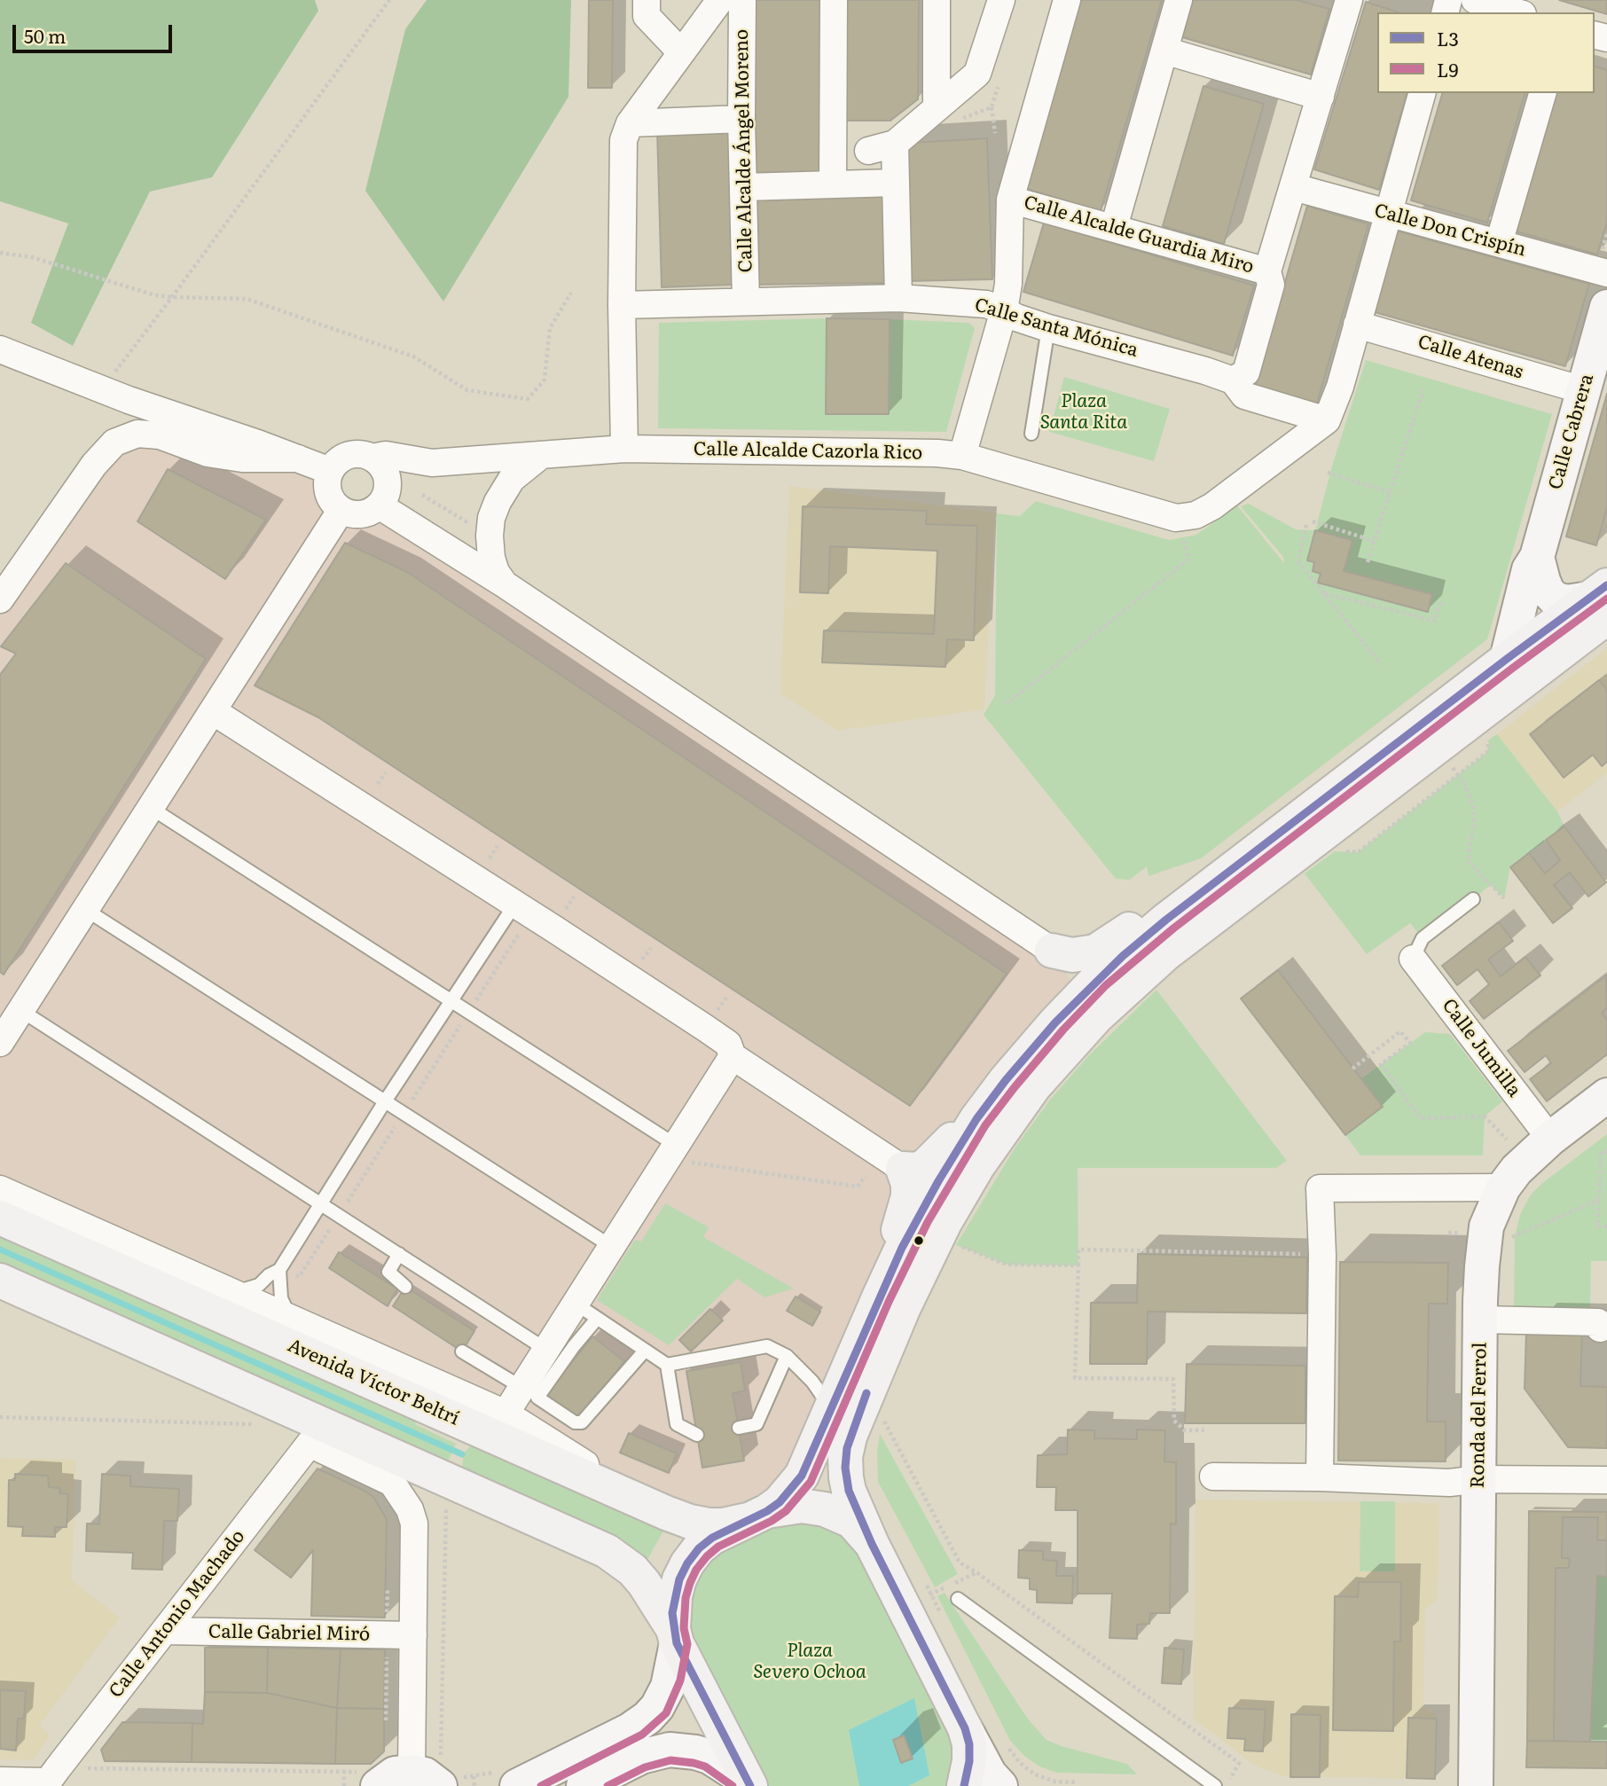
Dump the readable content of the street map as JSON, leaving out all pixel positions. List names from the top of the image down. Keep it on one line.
{"streets":{"main road":["Avenida Víctor Beltrí"],"street":["Calle Alcalde Ángel Moreno","Calle Don Crispín","Calle Alcalde Guardia Miro","Calle Santa Mónica","Calle Atenas","Calle Cabrera","Calle Alcalde Cazorla Rico","Calle Jumilla","Ronda del Ferrol","Calle Antonio Machado","Calle Gabriel Miró"]},"crossings":[["Calle Alcalde Ángel Moreno","Calle Santa Mónica"],["Calle Atenas","Calle Cabrera"],["Calle Jumilla","Ronda del Ferrol"],["Calle Antonio Machado","Calle Gabriel Miró"]],"parks":["Plaza Santa Rita","Plaza Severo Ochoa"],"lines":["transit line L3","transit line L9"],"legend":["L3","L9"],"scale_bar":"50 m"}
